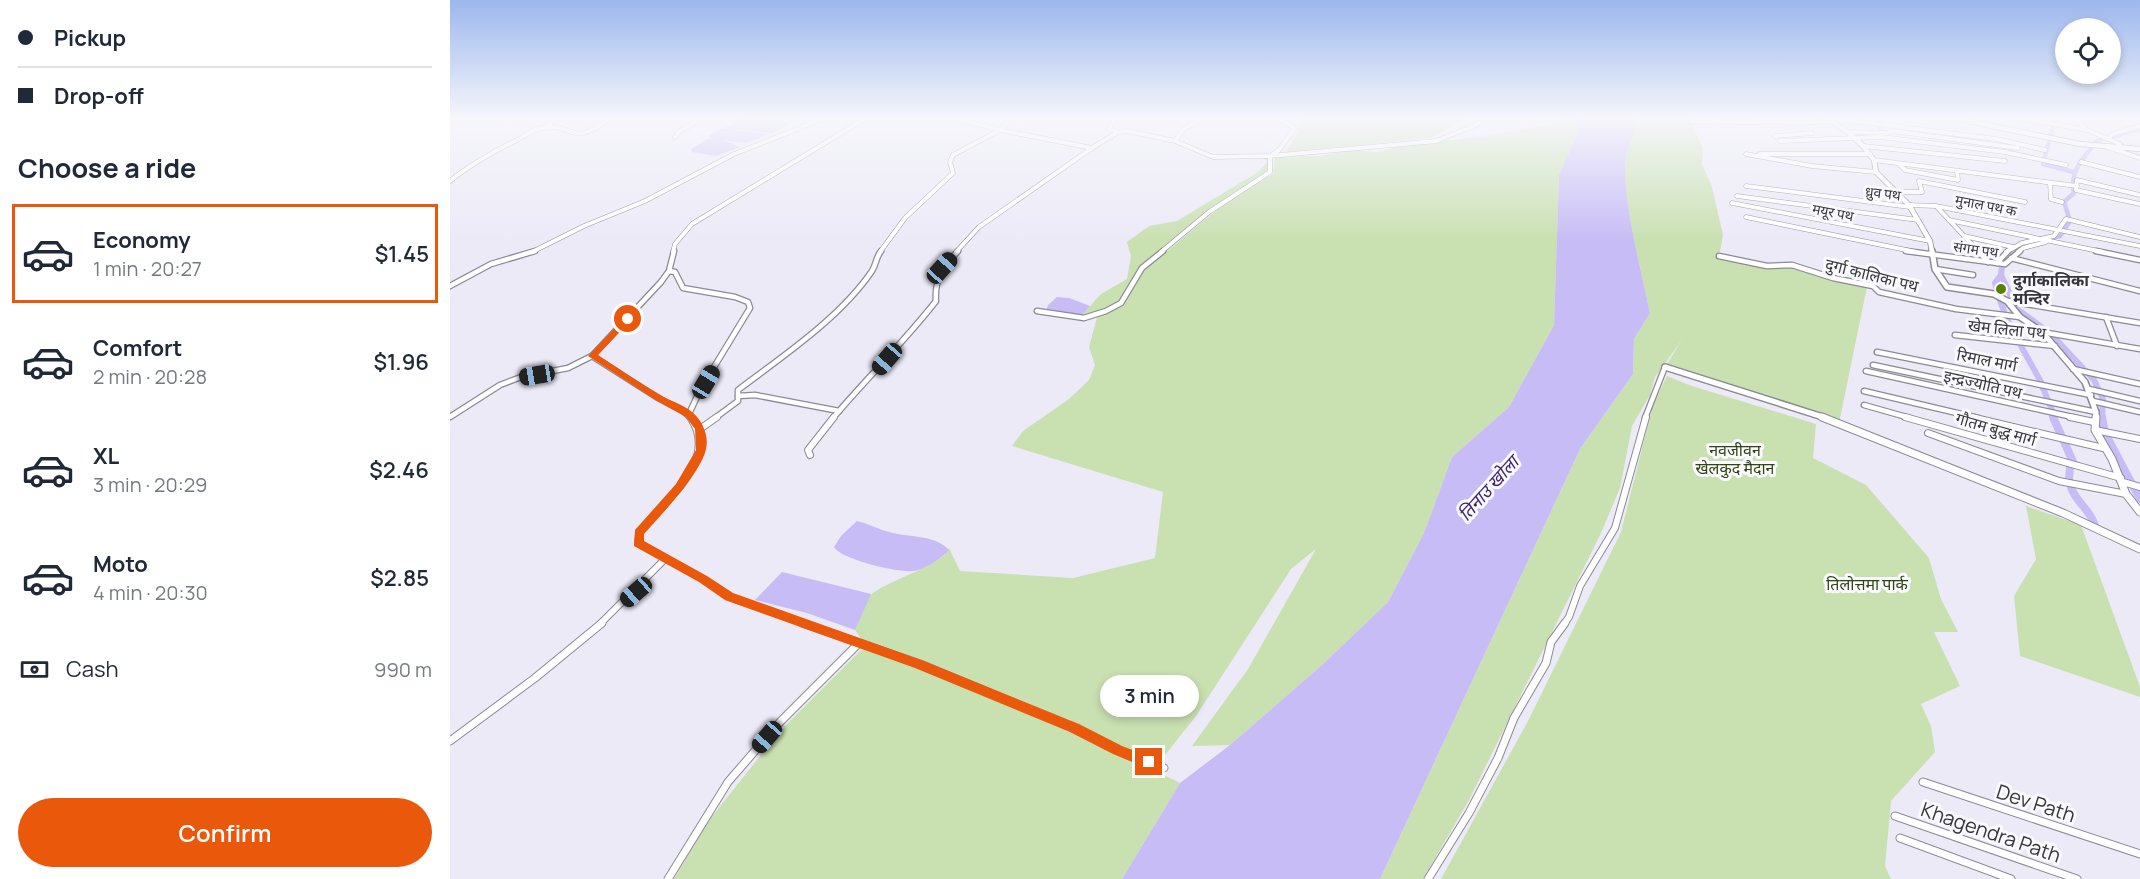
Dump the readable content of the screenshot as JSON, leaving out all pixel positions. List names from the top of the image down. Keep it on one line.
{"streets":{"street":["ध्रुव पथ","मुनाल पथ क","मयूर पथ","संगम पथ","दुर्गा कालिका पथ","खेम लिला पथ","रिमाल मार्ग","इन्द्रज्योति पथ","गौतम बुद्ध मार्ग","Dev Path","Khagendra Path"]},"crossings":[["ध्रुव पथ","मुनाल पथ क"]],"water":["तिनाउ खोला"],"parks":["नवजीवन खेलकुद मैदान","तिलोत्तमा पार्क"],"places":["दुर्गाकालिका मन्दिर"],"page":{"banner":["Pickup","Drop-off"],"heading":"Choose a ride","list":[{"name":"Economy","note":"1 min · 20:27","value":"$1.45"},{"name":"Comfort","note":"2 min · 20:28","value":"$1.96"},{"name":"XL","note":"3 min · 20:29","value":"$2.46"},{"name":"Moto","note":"4 min · 20:30","value":"$2.85"}],"pay":["Cash","990 m"],"bubble":"3 min","buttons":"Confirm"}}
